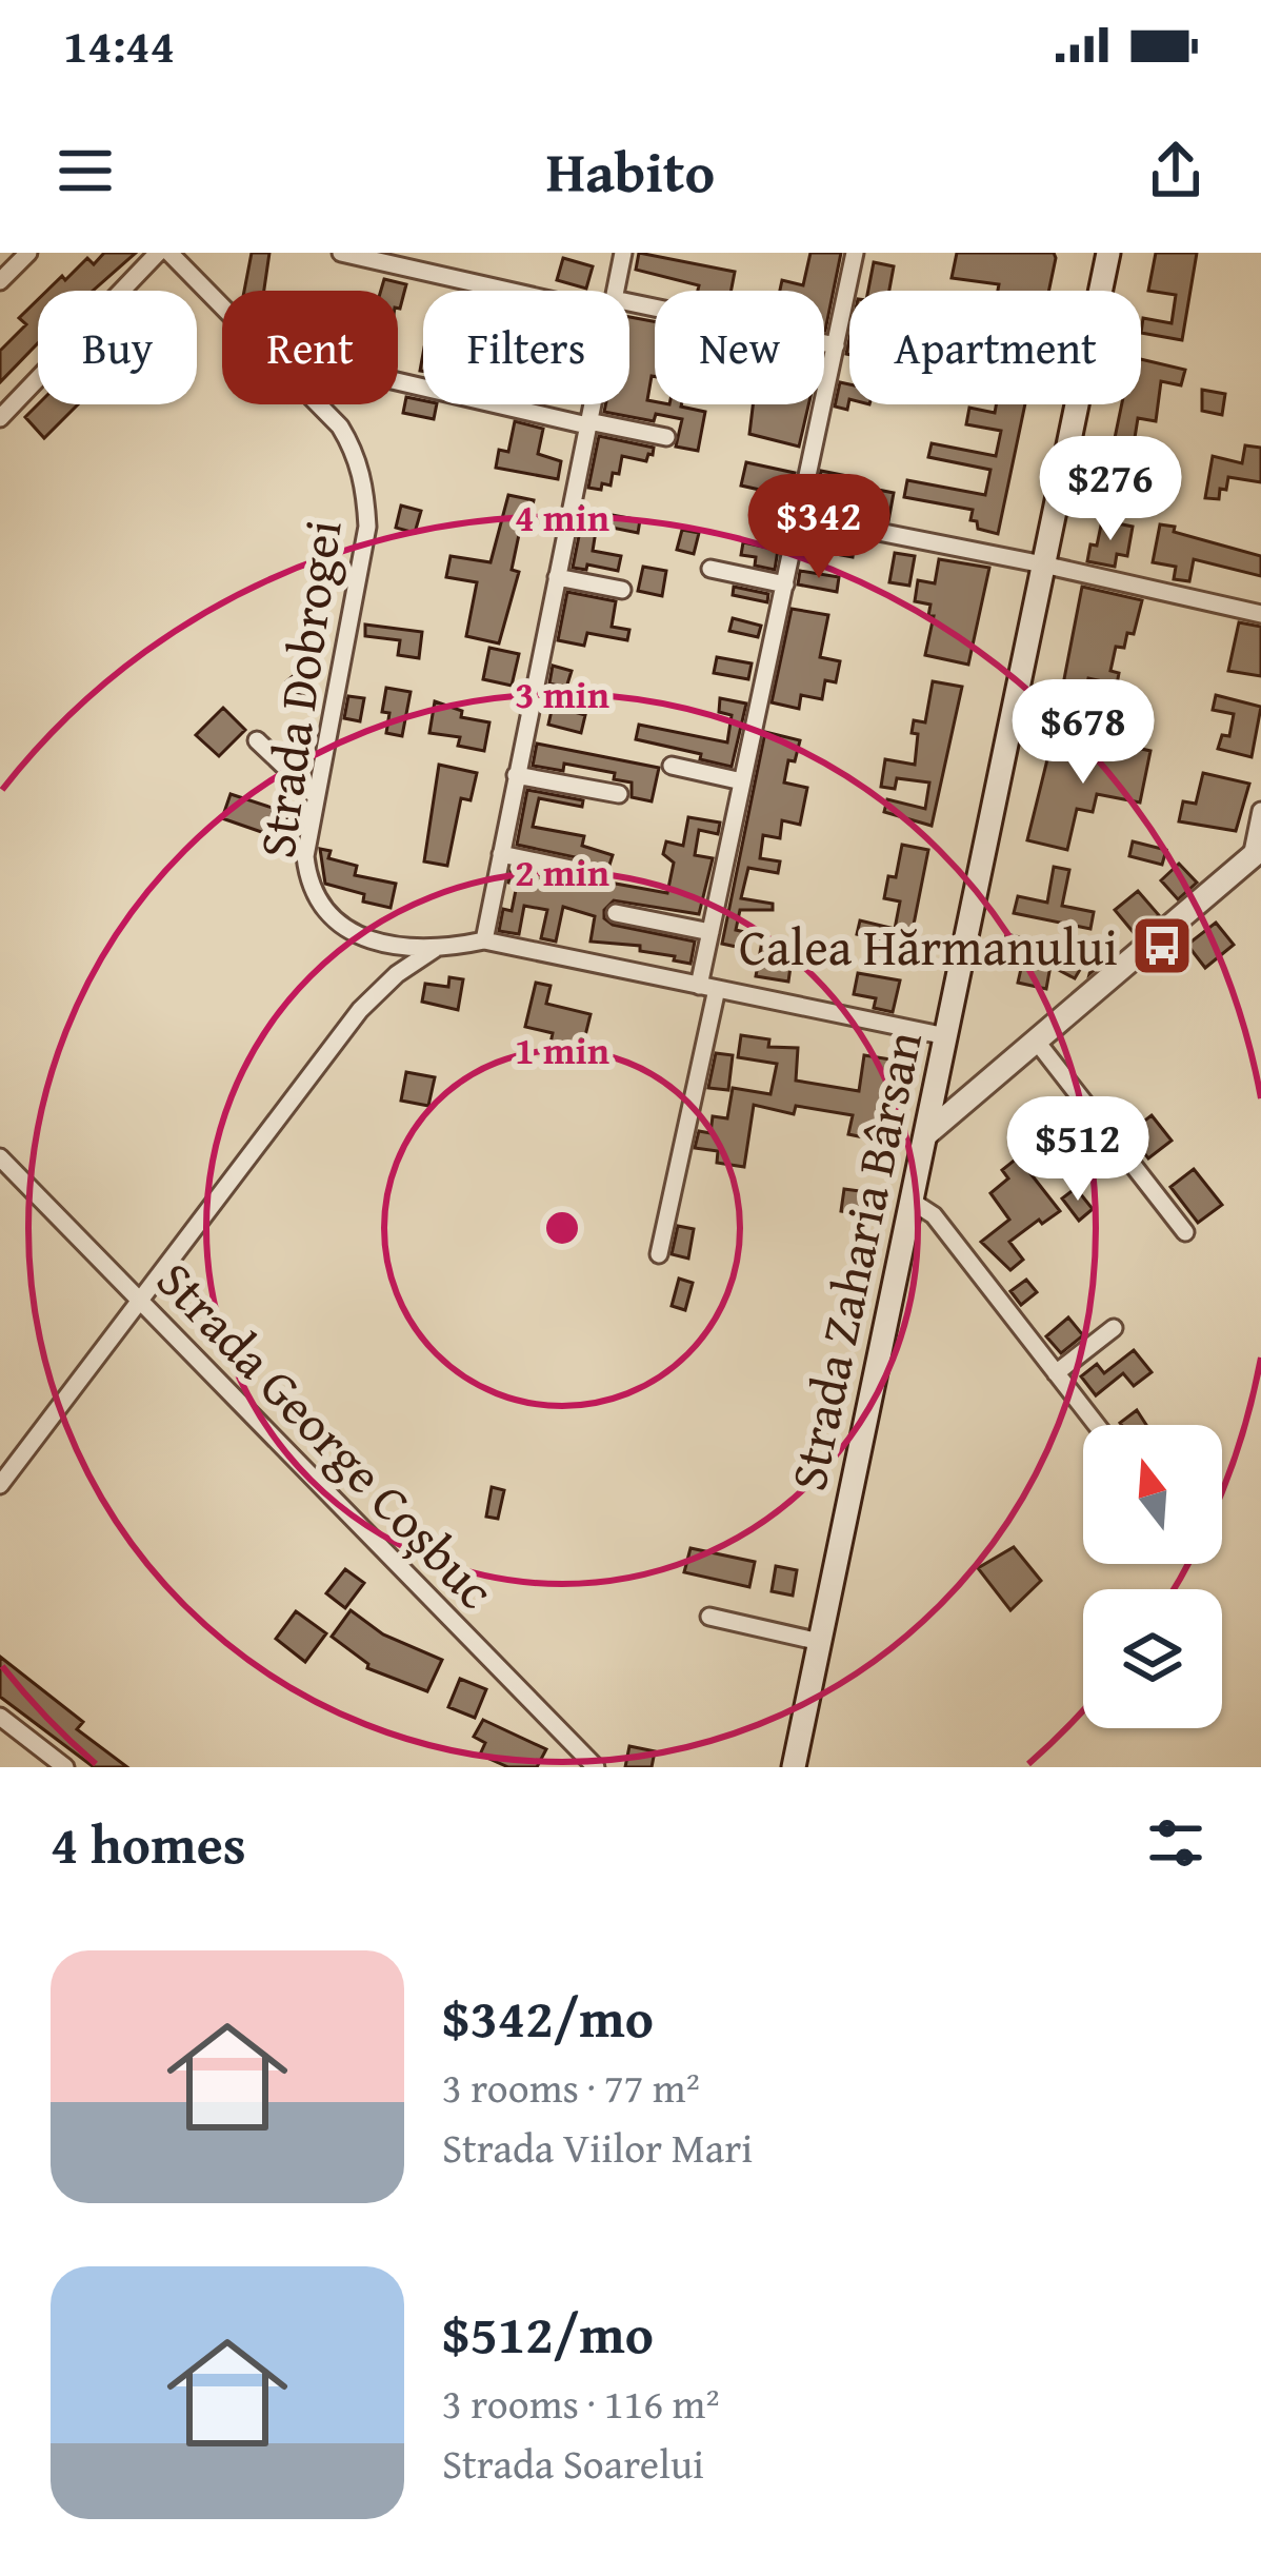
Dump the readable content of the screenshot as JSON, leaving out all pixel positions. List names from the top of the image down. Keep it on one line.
{"streets":{"main road":["Strada Zaharia Bârsan"],"street":["Strada Dobrogei","Strada George Coșbuc"]},"crossings":[["Strada Dobrogei","Strada Zaharia Bârsan"]],"places":{"bus stop":["Calea Hărmanului"]},"north":"top","page":{"status":"14:44","header":"Habito","chip":["Buy","Rent","Filters","New","Apartment"],"price":["$276","$342","$678","$512"],"heading":"4 homes","list":[{"name":"$342/mo","note":"3 rooms · 77 m² · Strada Viilor Mari"},{"name":"$512/mo","note":"3 rooms · 116 m² · Strada Soarelui"}]},"rings":["4 min","3 min","2 min","1 min"]}
